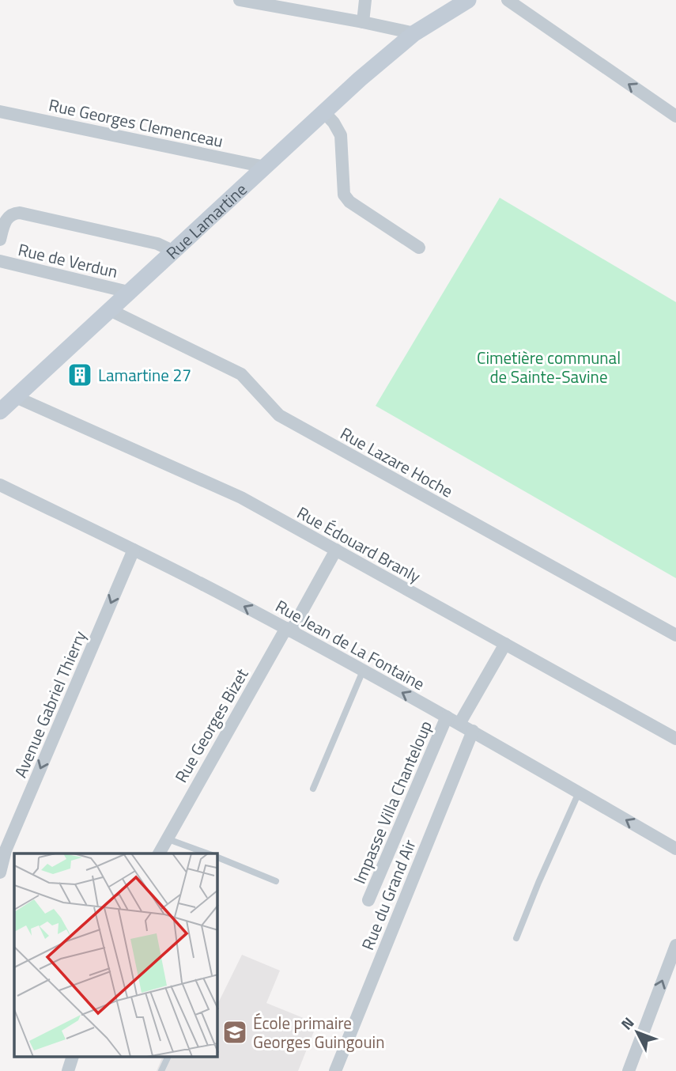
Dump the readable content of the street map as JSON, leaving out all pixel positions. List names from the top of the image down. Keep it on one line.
{"streets":{"street":["Rue Georges Clemenceau","Rue Lamartine","Rue de Verdun","Rue Lazare Hoche","Rue Édouard Branly","Rue Jean de La Fontaine","Avenue Gabriel Thierry","Rue Georges Bizet","Impasse Villa Chanteloup","Rue du Grand Air"]},"crossings":[["Rue Georges Clemenceau","Rue Lamartine"],["Rue Lamartine","Rue de Verdun"],["Rue Lamartine","Rue Lazare Hoche"],["Rue Lamartine","Rue Édouard Branly"],["Rue Édouard Branly","Rue Georges Bizet"],["Rue Jean de La Fontaine","Avenue Gabriel Thierry"],["Rue Jean de La Fontaine","Rue Georges Bizet"],["Rue Jean de La Fontaine","Impasse Villa Chanteloup"],["Rue Jean de La Fontaine","Rue du Grand Air"]],"one_way":["Rue Jean de La Fontaine","Avenue Gabriel Thierry"],"parks":["Cimetière communal de Sainte-Savine"],"places":{"building":["Lamartine 27"],"school or university":["École primaire Georges Guingouin"]},"north":"top left"}
